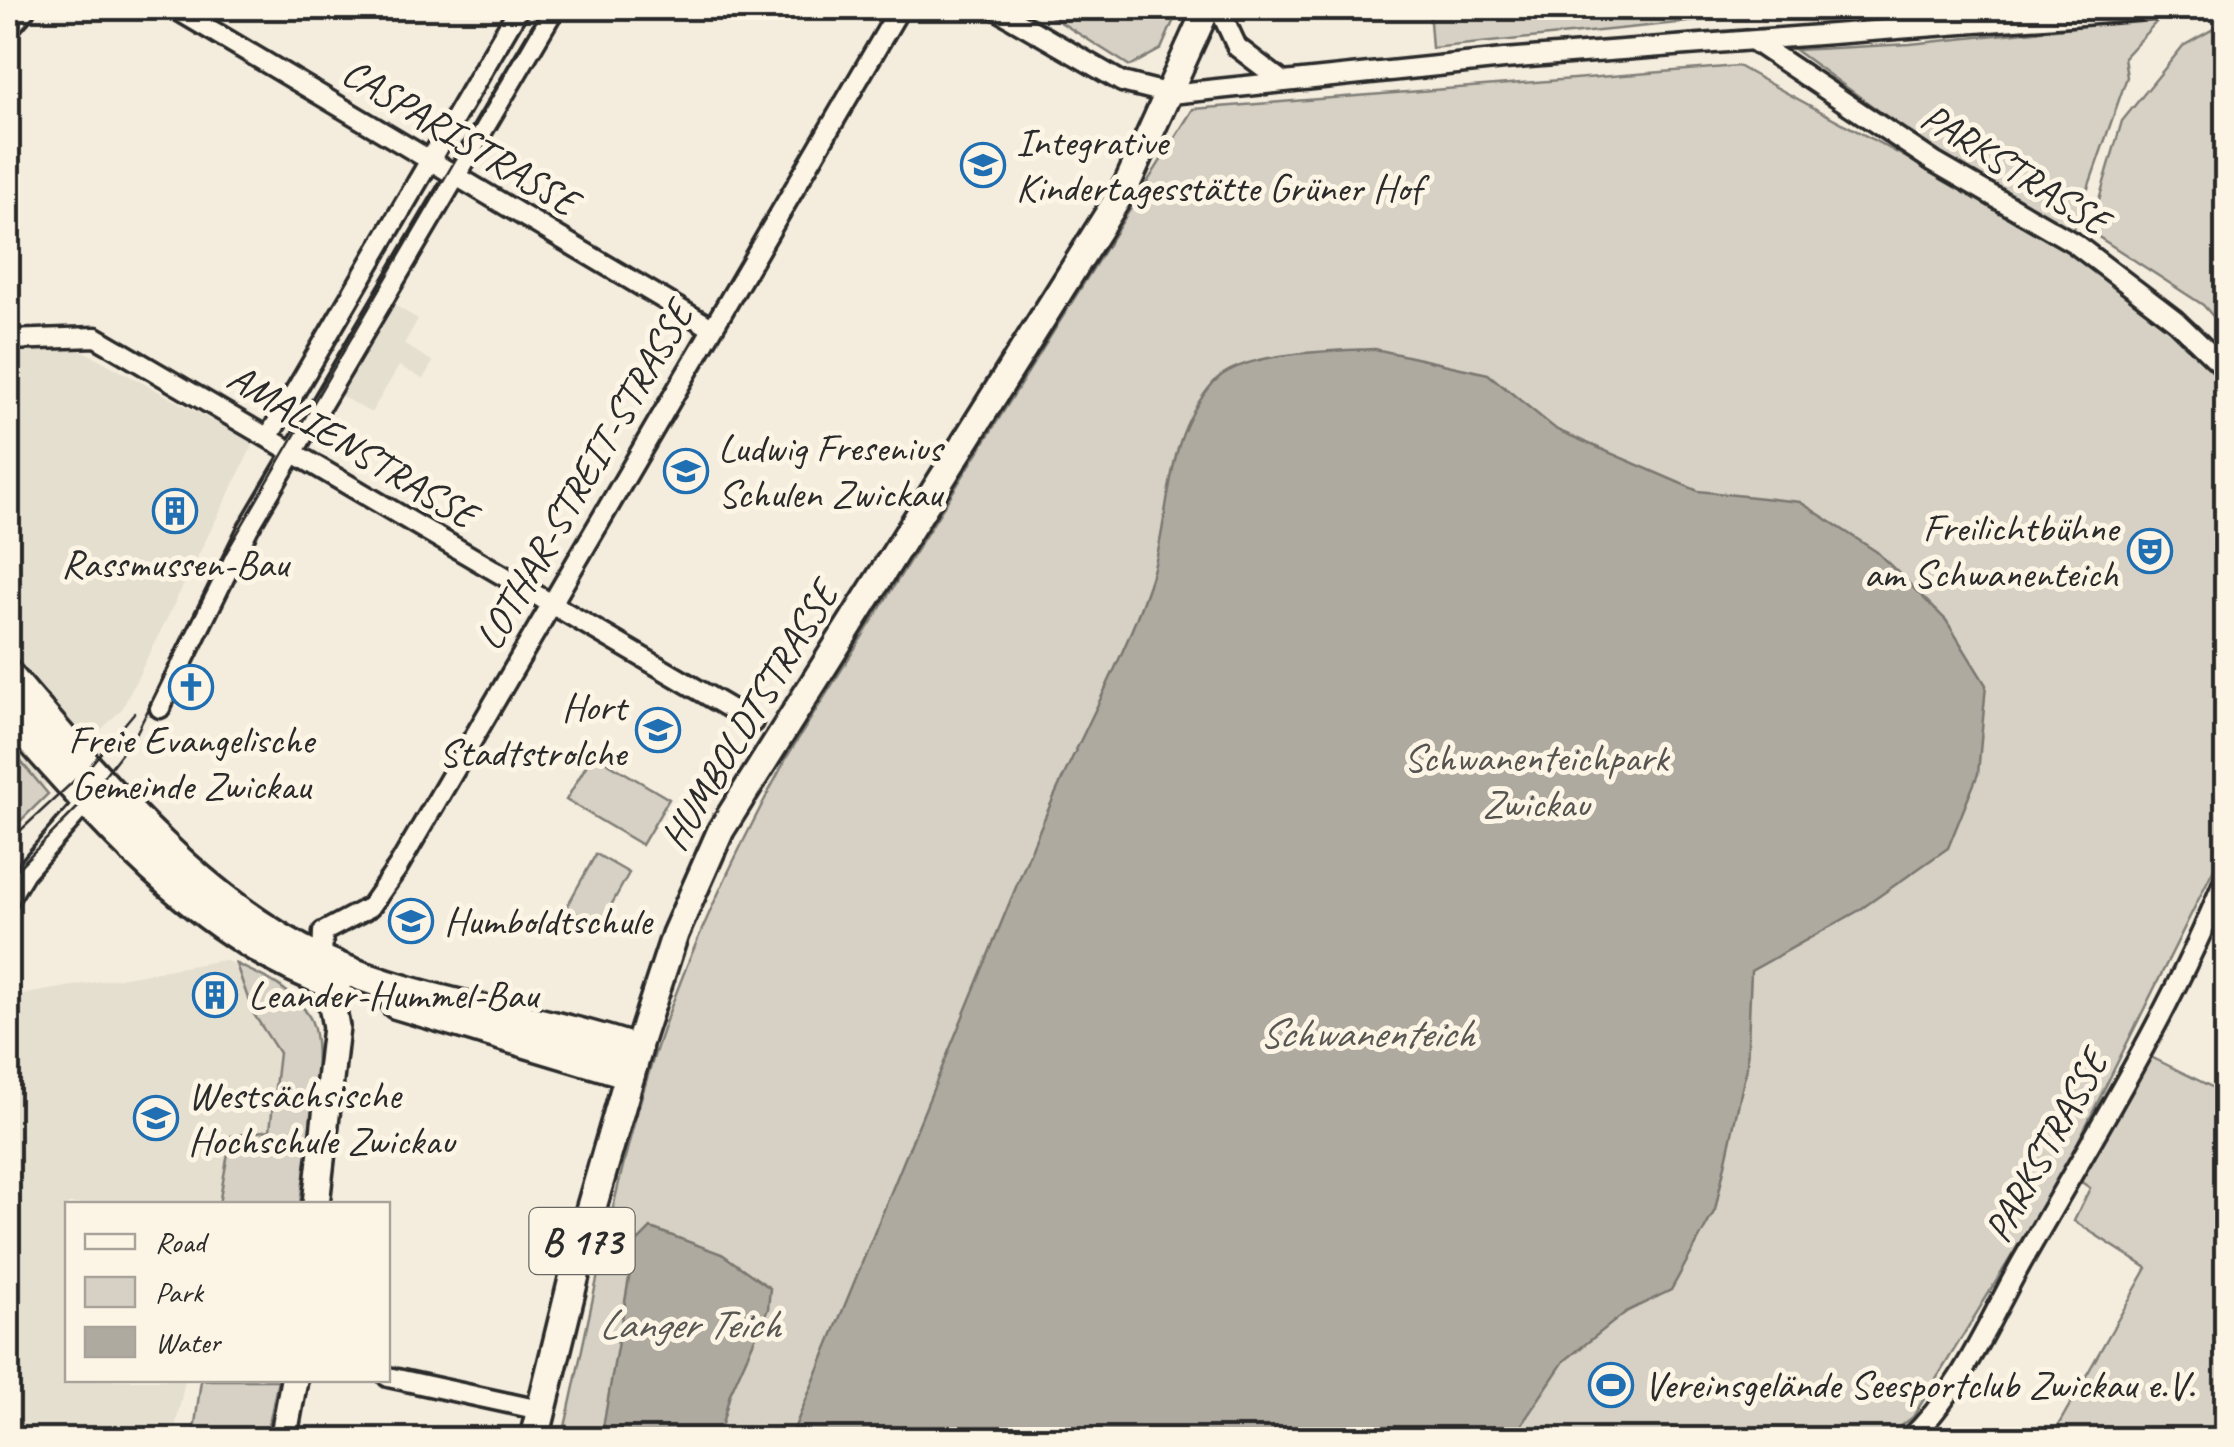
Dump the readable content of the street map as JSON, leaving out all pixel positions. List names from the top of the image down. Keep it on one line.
{"streets":{"main road":["HUMBOLDTSTRASSE","B 173"],"street":["CASPARISTRASSE","PARKSTRASSE","AMALIENSTRASSE","LOTHAR-STREIT-STRASSE"]},"crossings":[["CASPARISTRASSE","LOTHAR-STREIT-STRASSE"],["AMALIENSTRASSE","LOTHAR-STREIT-STRASSE"]],"water":["Schwanenteich","Langer Teich"],"parks":["Schwanenteichpark Zwickau"],"places":{"school or university":["Integrative Kindertagesstätte Grüner Hof","Ludwig Fresenius Schulen Zwickau","Hort Stadtstrolche","Humboldtschule","Westsächsische Hochschule Zwickau"],"building":["Rassmussen-Bau","Leander-Hummel-Bau"],"theatre":["Freilichtbühne am Schwanenteich"],"church":["Freie Evangelische Gemeinde Zwickau"],"sports":["Vereinsgelände Seesportclub Zwickau e.V."]},"legend":["Road","Park","Water"]}
